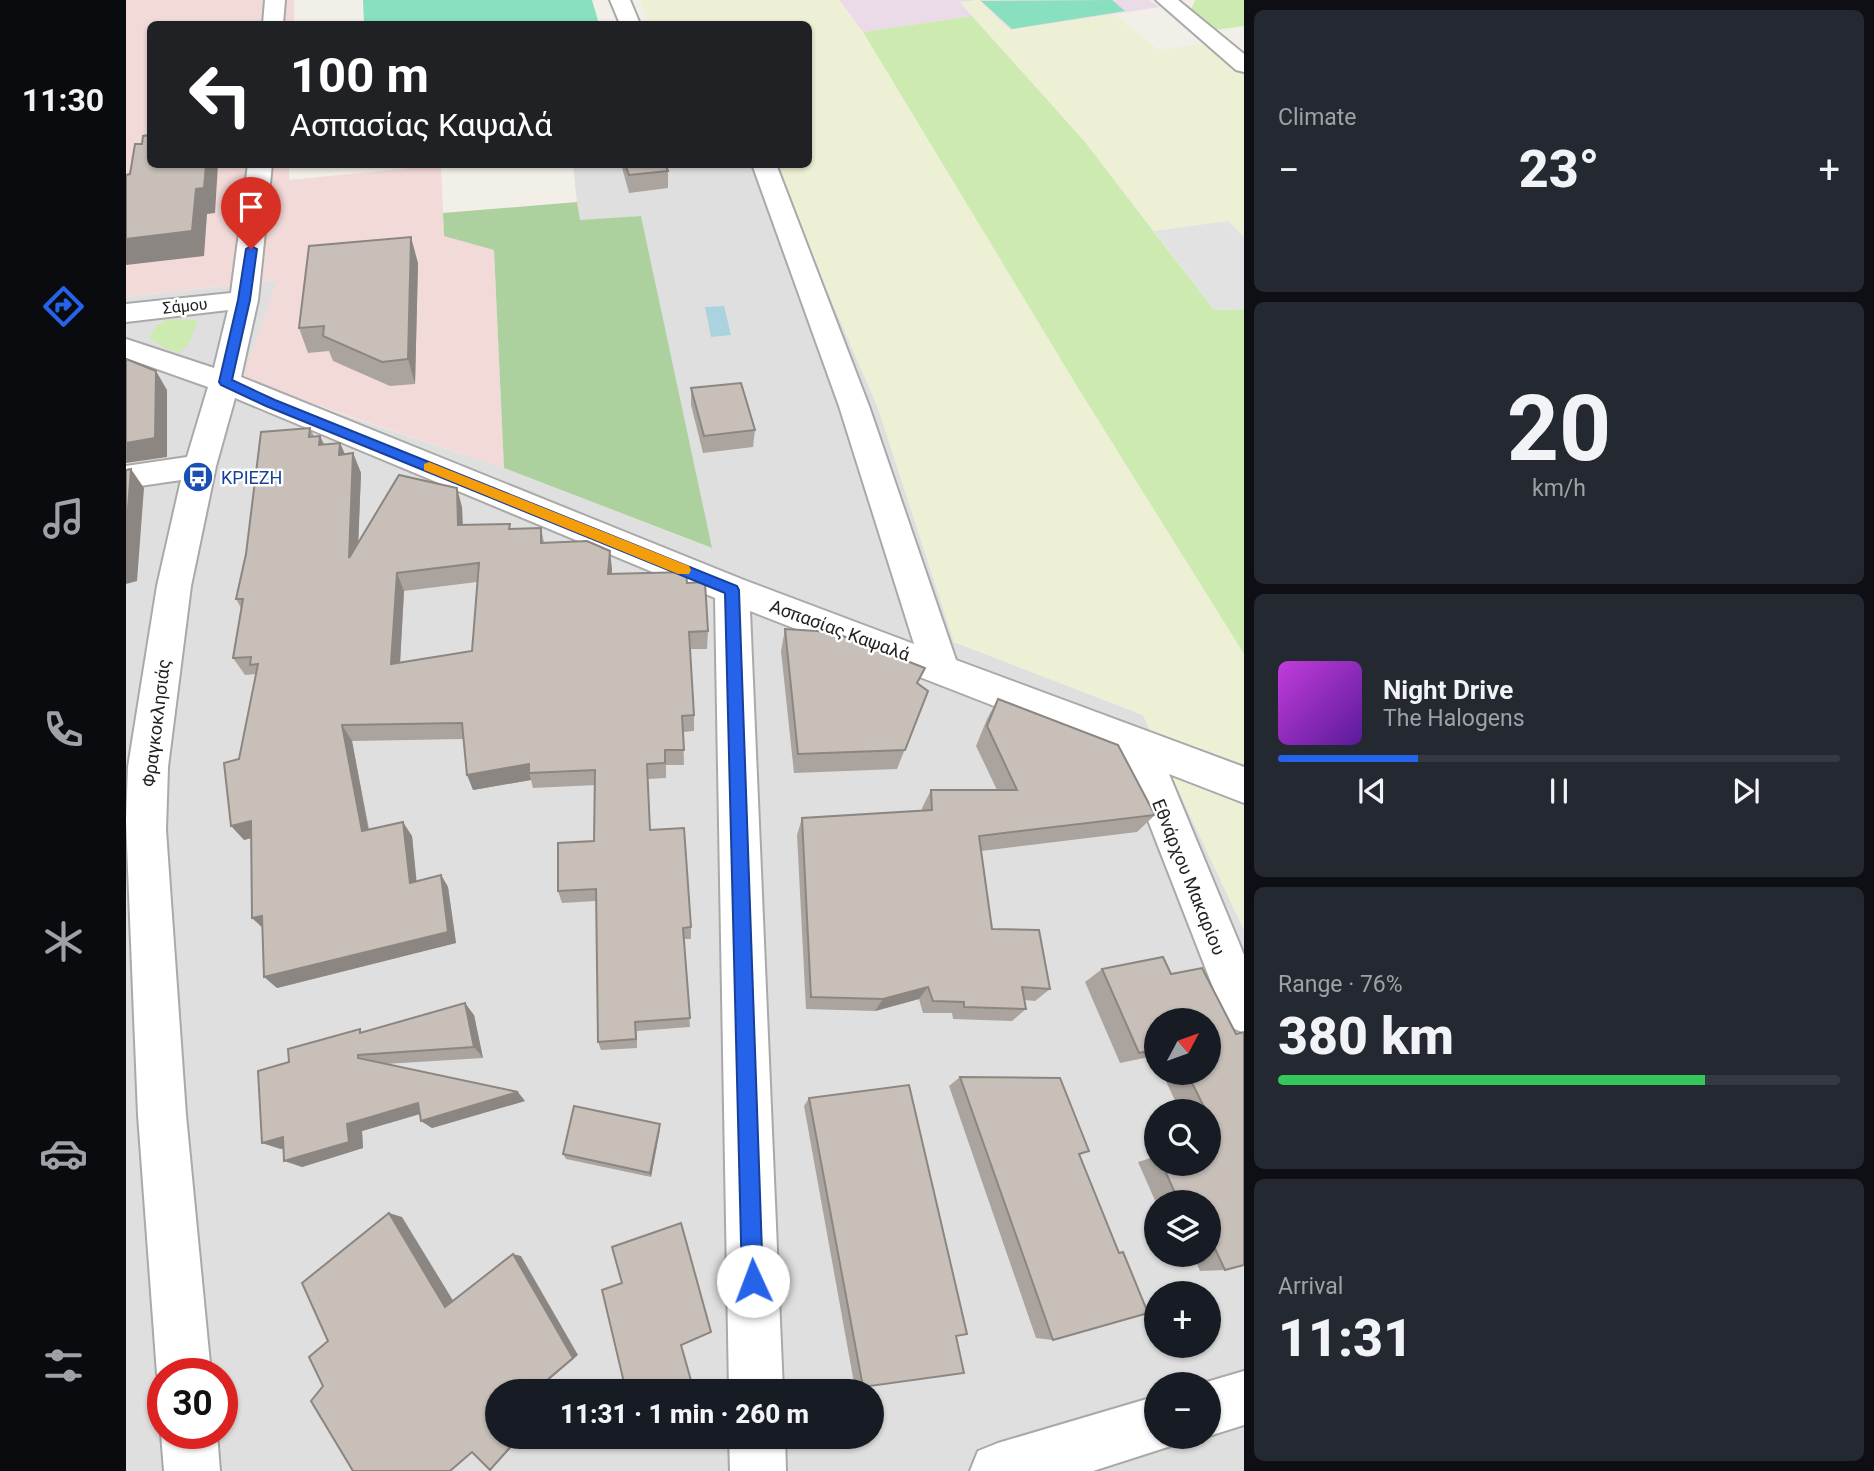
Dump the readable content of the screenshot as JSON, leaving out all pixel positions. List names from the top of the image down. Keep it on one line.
{"streets":{"street":["Σάμου","Ασπασίας Καψαλά","Φραγκοκλησιάς","Εθνάρχου Μακαρίου"]},"crossings":[["Σάμου","Φραγκοκλησιάς"],["Ασπασίας Καψαλά","Φραγκοκλησιάς"],["Ασπασίας Καψαλά","Εθνάρχου Μακαρίου"]],"places":{"bus stop":["ΚΡΙΕΖΗ"]},"north":"top right","page":{"tabs":"11:30","tile":["Climate",["20","km/h"],["Range · 76%","380 km"],["Arrival","11:31"]],"turn":["100 m","Ασπασίας Καψαλά"],"heat":["−","23°","+"],"song":["Night Drive","The Halogens"],"map_buttons":["+","−"],"limit":"30","trip":"11:31 · 1 min · 260 m"}}
